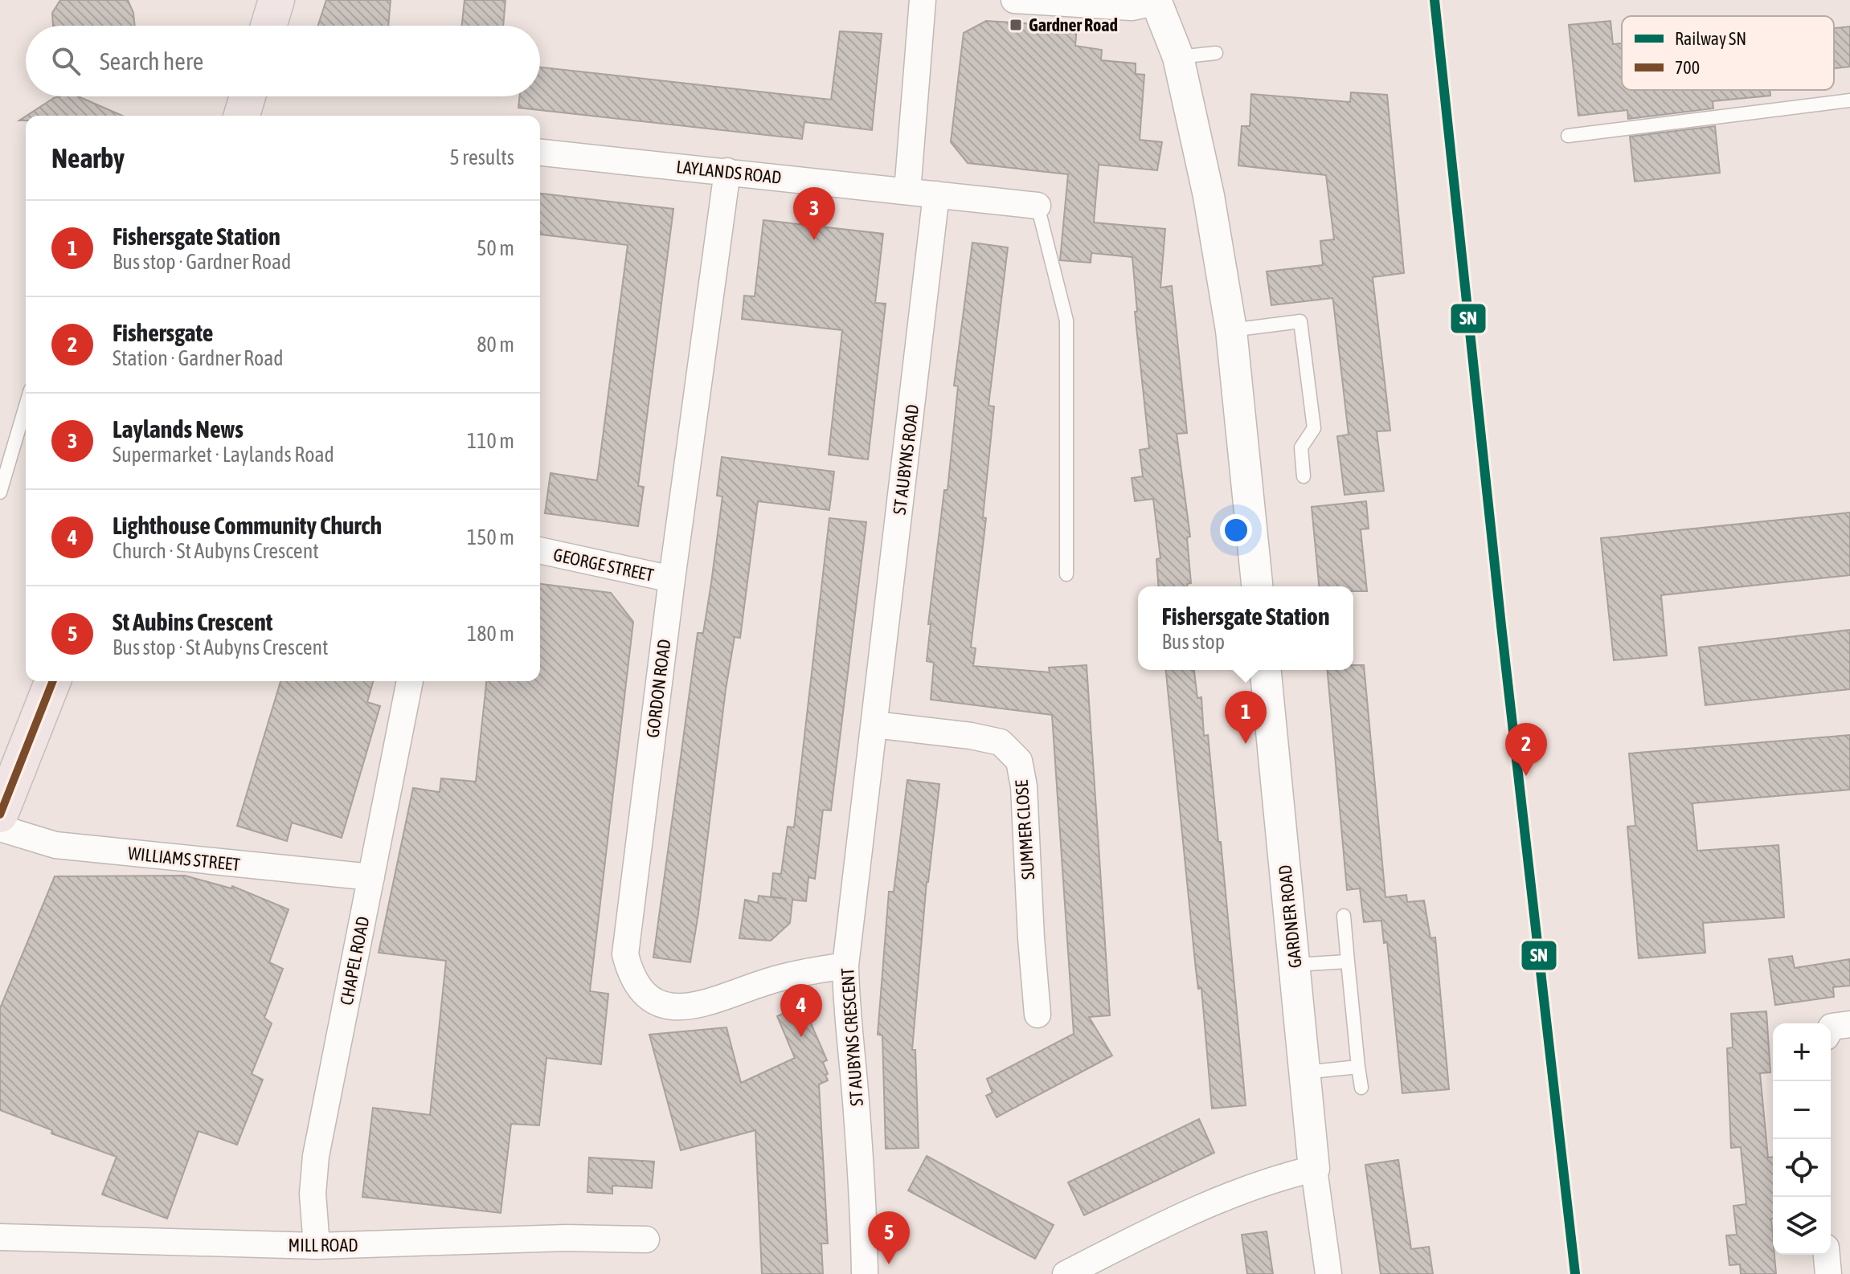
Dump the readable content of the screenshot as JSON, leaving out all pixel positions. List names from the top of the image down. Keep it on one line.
{"streets":{"street":["LAYLANDS ROAD","ST AUBYNS ROAD","GEORGE STREET","GORDON ROAD","SUMMER CLOSE","WILLIAMS STREET","GARDNER ROAD","CHAPEL ROAD","ST AUBYNS CRESCENT","MILL ROAD"]},"crossings":[["LAYLANDS ROAD","ST AUBYNS ROAD"],["LAYLANDS ROAD","GORDON ROAD"],["ST AUBYNS ROAD","SUMMER CLOSE"],["ST AUBYNS ROAD","ST AUBYNS CRESCENT"],["GEORGE STREET","GORDON ROAD"],["GORDON ROAD","ST AUBYNS CRESCENT"],["SUMMER CLOSE","ST AUBYNS CRESCENT"],["WILLIAMS STREET","CHAPEL ROAD"],["CHAPEL ROAD","MILL ROAD"]],"places":{"transit":["Gardner Road"]},"lines":["rail line SN","transit line 700"],"legend":["Railway SN","700"],"page":{"search":"Search here","heading":["Nearby","5 results"],"pins":["3","1","2","4","5"],"list":[{"mark":"1","name":"Fishersgate Station","note":"Bus stop · Gardner Road","value":"50 m"},{"mark":"2","name":"Fishersgate","note":"Station · Gardner Road","value":"80 m"},{"mark":"3","name":"Laylands News","note":"Supermarket · Laylands Road","value":"110 m"},{"mark":"4","name":"Lighthouse Community Church","note":"Church · St Aubyns Crescent","value":"150 m"},{"mark":"5","name":"St Aubins Crescent","note":"Bus stop · St Aubyns Crescent","value":"180 m"}],"popup":["Fishersgate Station","Bus stop"],"map_buttons":["+","−"]}}
